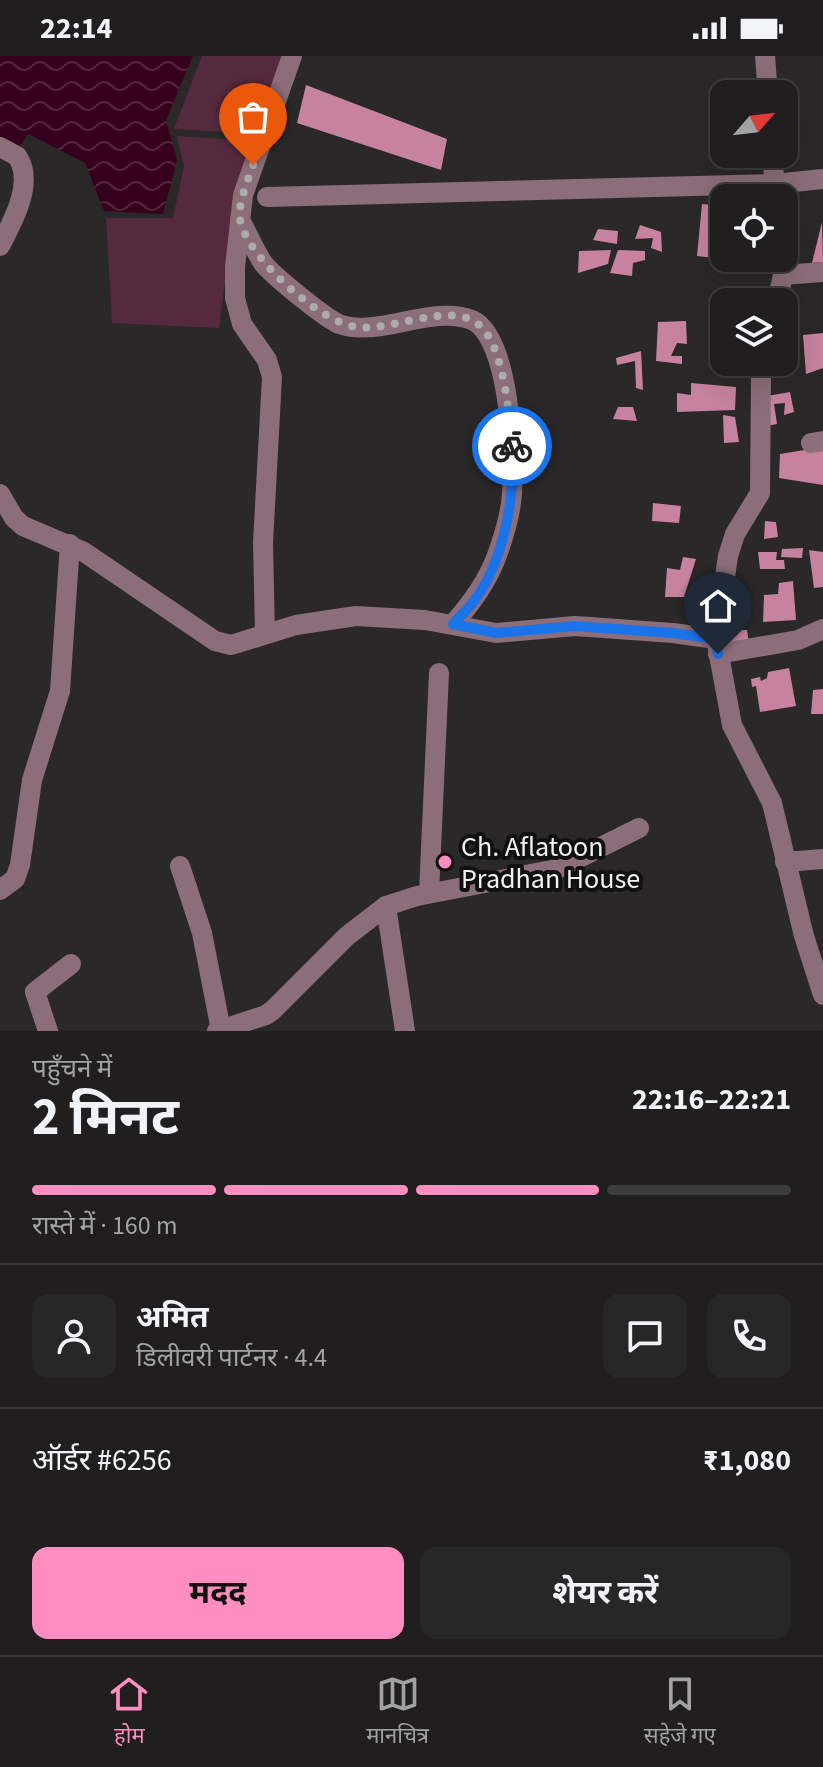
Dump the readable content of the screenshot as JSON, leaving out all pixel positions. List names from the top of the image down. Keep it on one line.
{"places":["Ch. Aflatoon Pradhan House"],"north":"top right","page":{"status":"22:14","heading":["2 मिनट","पहुँचने में","22:16–22:21"],"panel":["अमित","डिलीवरी पार्टनर · 4.4","ऑर्डर #6256","₹1,080"],"bar":"रास्ते में · 160 m","buttons":["मदद","शेयर करें"],"tabs":["होम","मानचित्र","सहेजे गए"]}}
